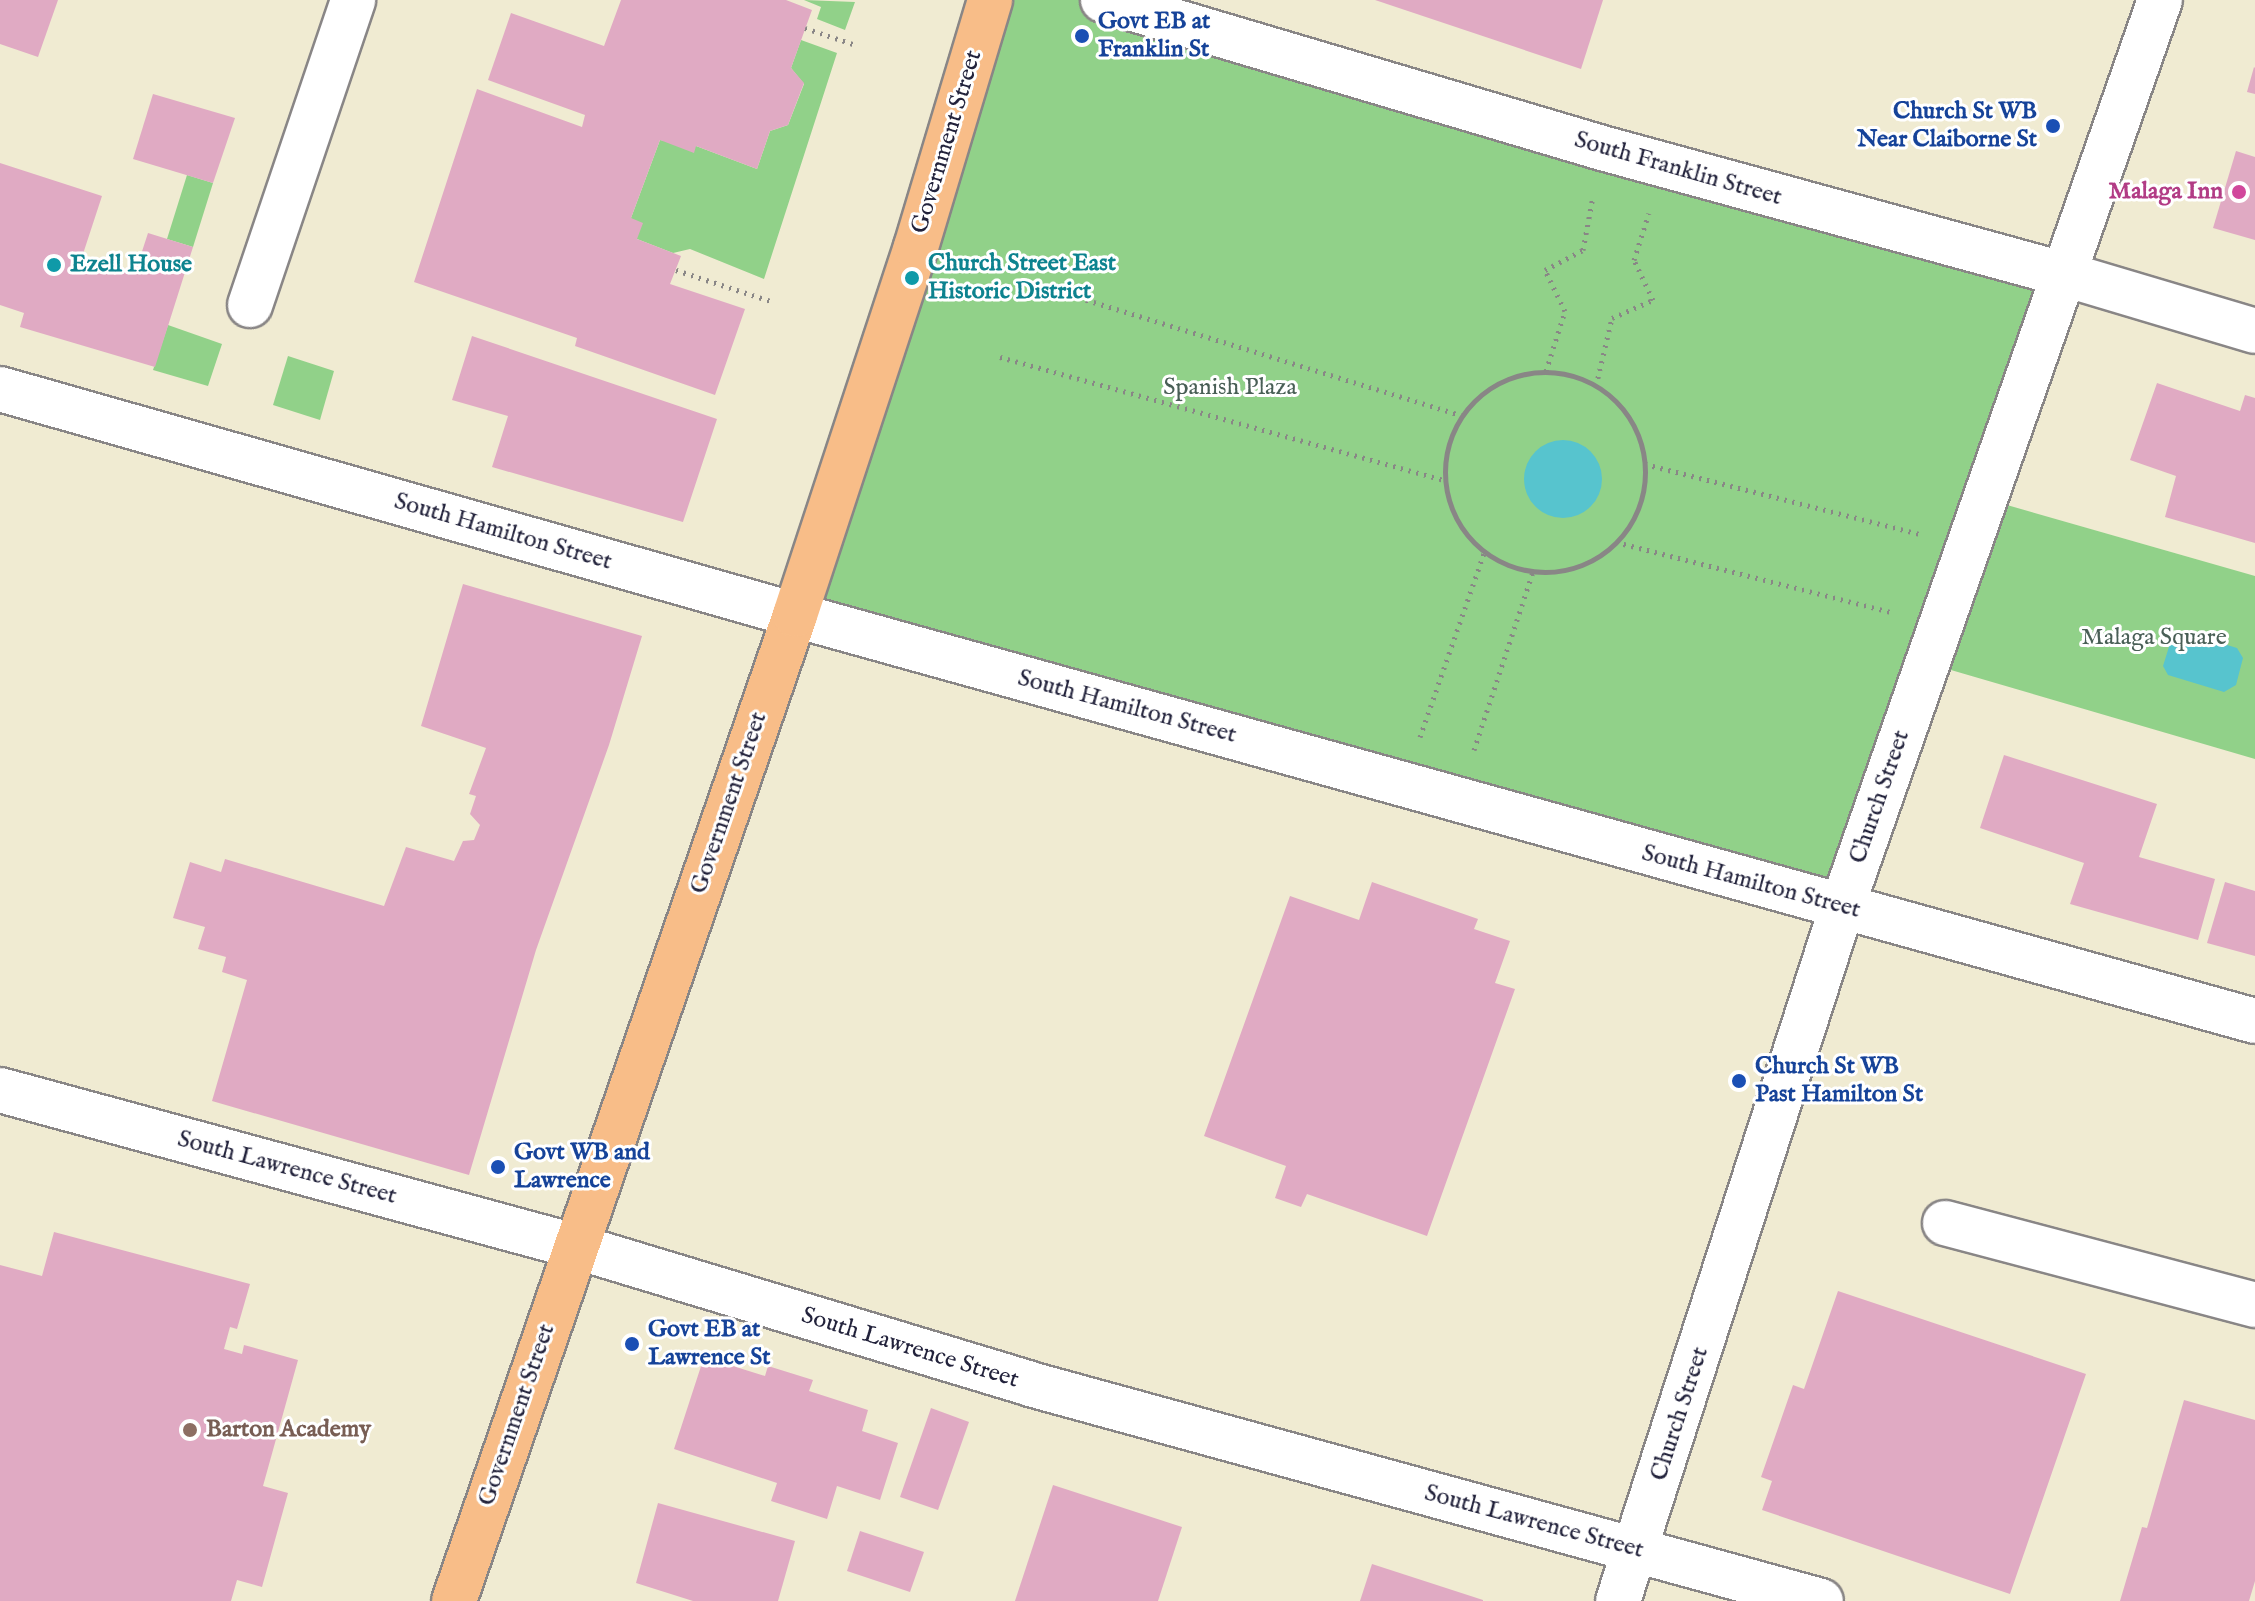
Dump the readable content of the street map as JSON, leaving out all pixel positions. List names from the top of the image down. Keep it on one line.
{"streets":{"main road":["Government Street"],"street":["South Franklin Street","South Hamilton Street","Church Street","South Lawrence Street"]},"crossings":[["Government Street","South Hamilton Street"],["Government Street","South Lawrence Street"],["South Franklin Street","Church Street"],["South Hamilton Street","Church Street"],["Church Street","South Lawrence Street"]],"parks":["Spanish Plaza","Malaga Square"],"places":["Govt EB at Franklin St","Church St WB Near Claiborne St","Malaga Inn","Ezell House","Church Street East Historic District","Church St WB Past Hamilton St","Govt WB and Lawrence","Govt EB at Lawrence St","Barton Academy"]}
